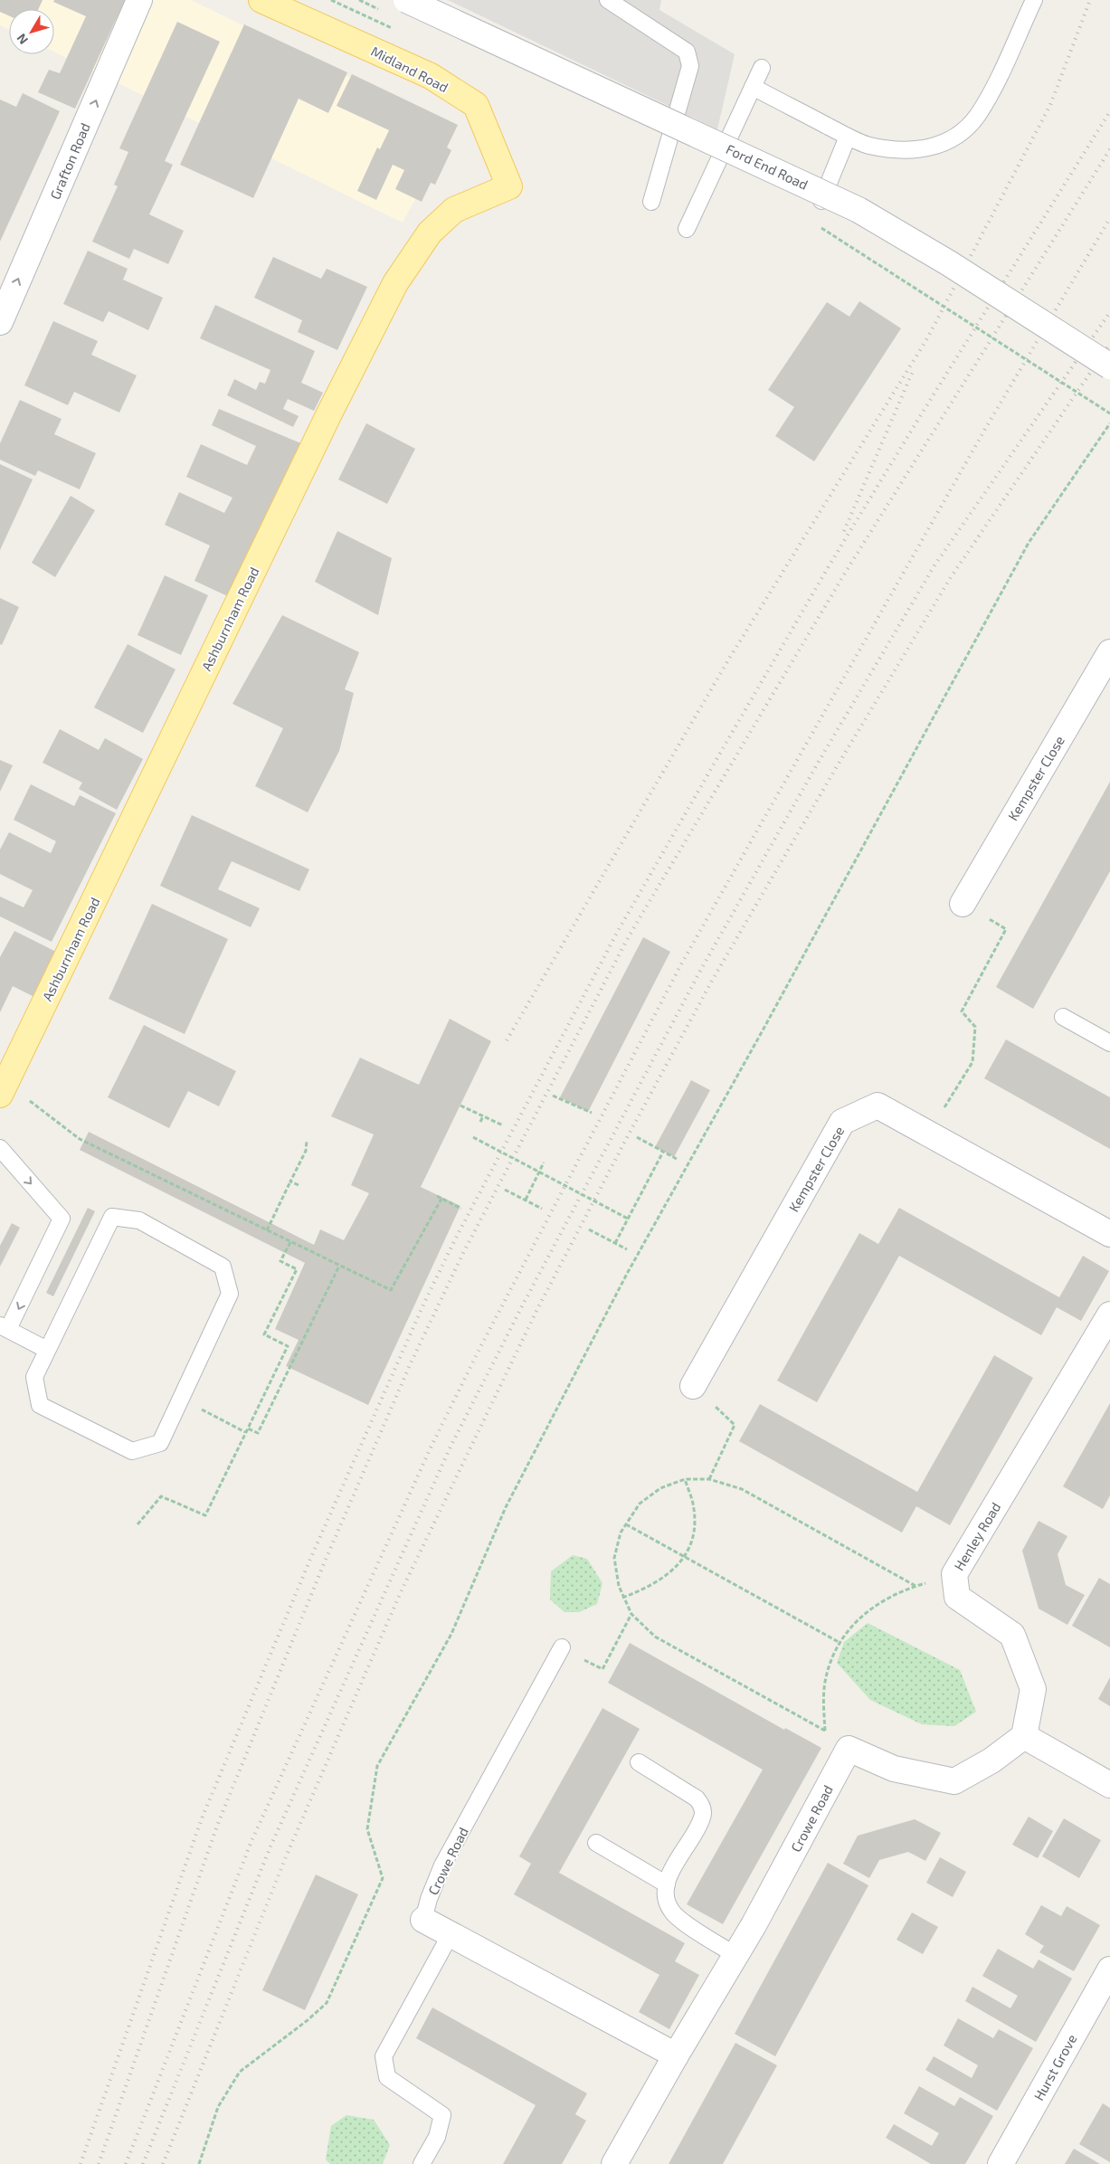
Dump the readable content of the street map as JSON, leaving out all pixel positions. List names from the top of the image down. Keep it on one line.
{"streets":{"main road":["Midland Road","Ashburnham Road"],"street":["Grafton Road","Ford End Road","Kempster Close","Henley Road","Crowe Road","Hurst Grove"]},"crossings":[["Midland Road","Ashburnham Road"]],"one_way":["Grafton Road"],"north":"bottom left"}
